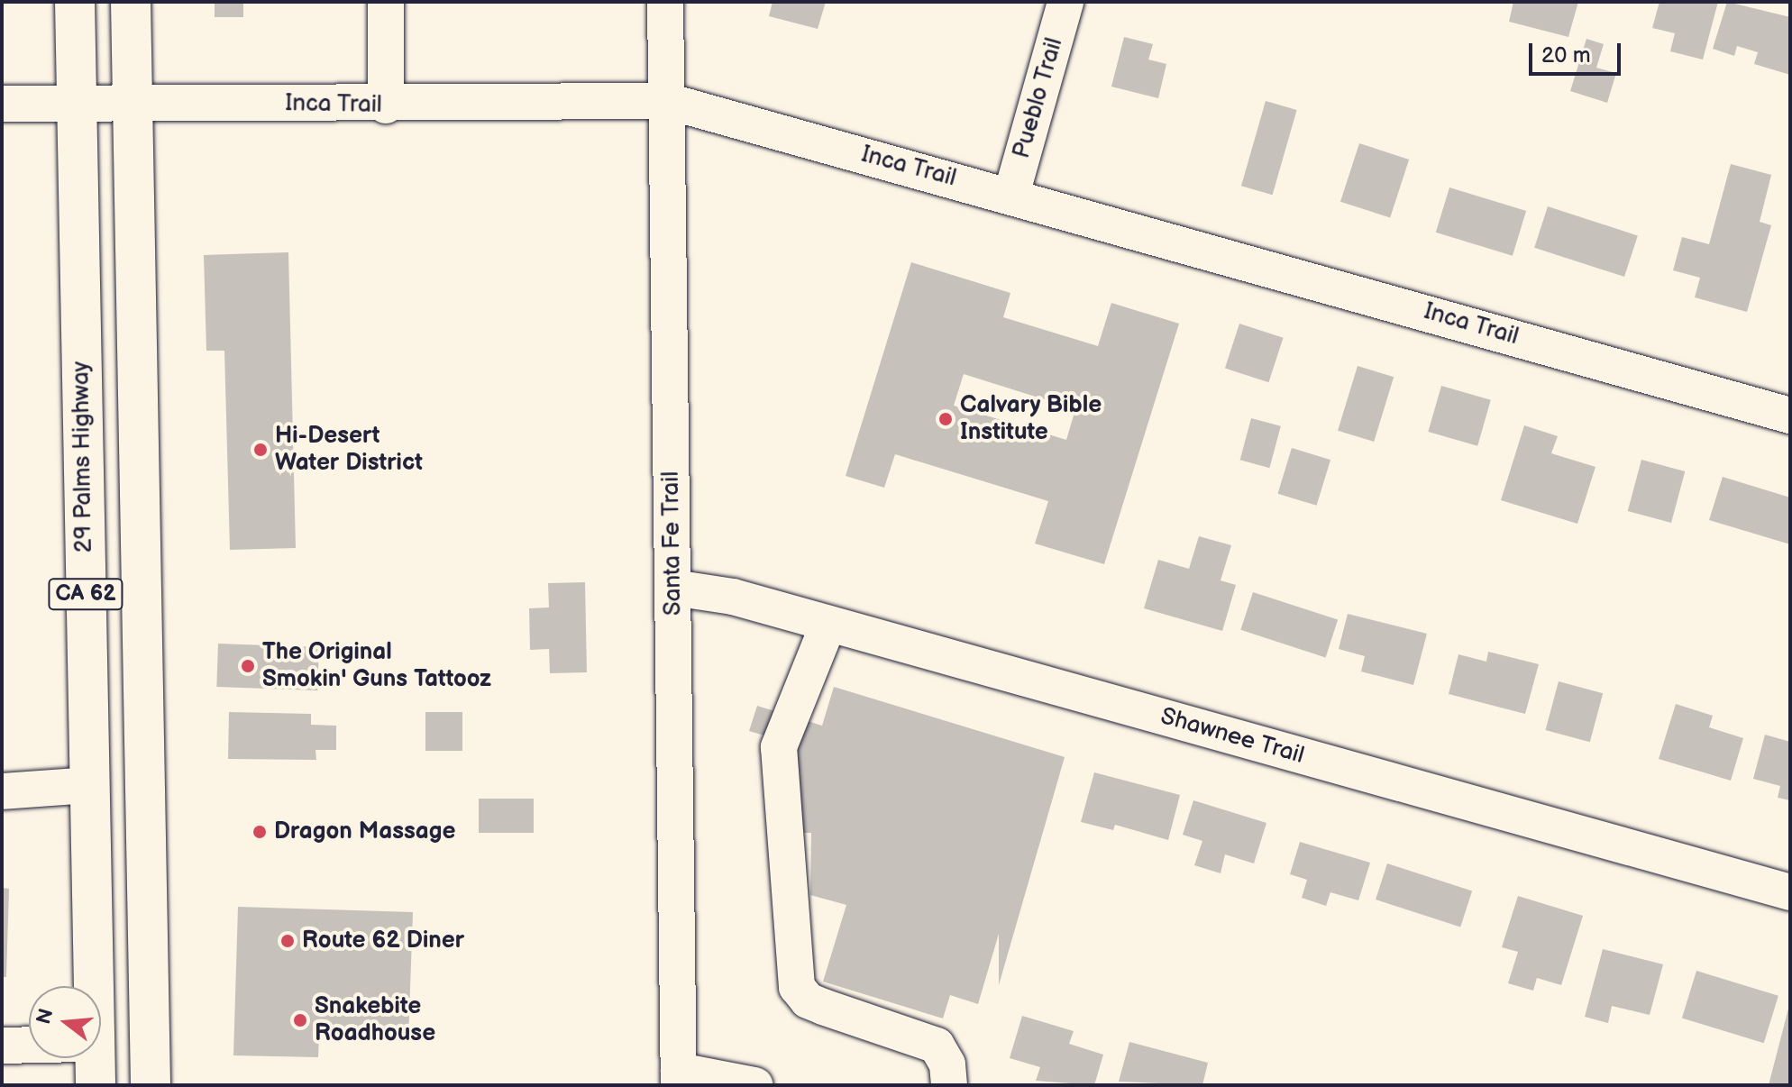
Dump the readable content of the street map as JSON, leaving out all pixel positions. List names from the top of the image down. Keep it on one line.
{"streets":{"main road":["29 Palms Highway","CA 62"],"street":["Pueblo Trail","Inca Trail","Santa Fe Trail","Shawnee Trail"]},"crossings":[["Pueblo Trail","Inca Trail"],["Inca Trail","29 Palms Highway"],["Inca Trail","Santa Fe Trail"],["Inca Trail","CA 62"],["Santa Fe Trail","Shawnee Trail"]],"places":["Calvary Bible Institute","Hi-Desert Water District","The Original Smokin' Guns Tattooz","Dragon Massage","Route 62 Diner","Snakebite Roadhouse"],"scale_bar":"20 m","north":"left"}
